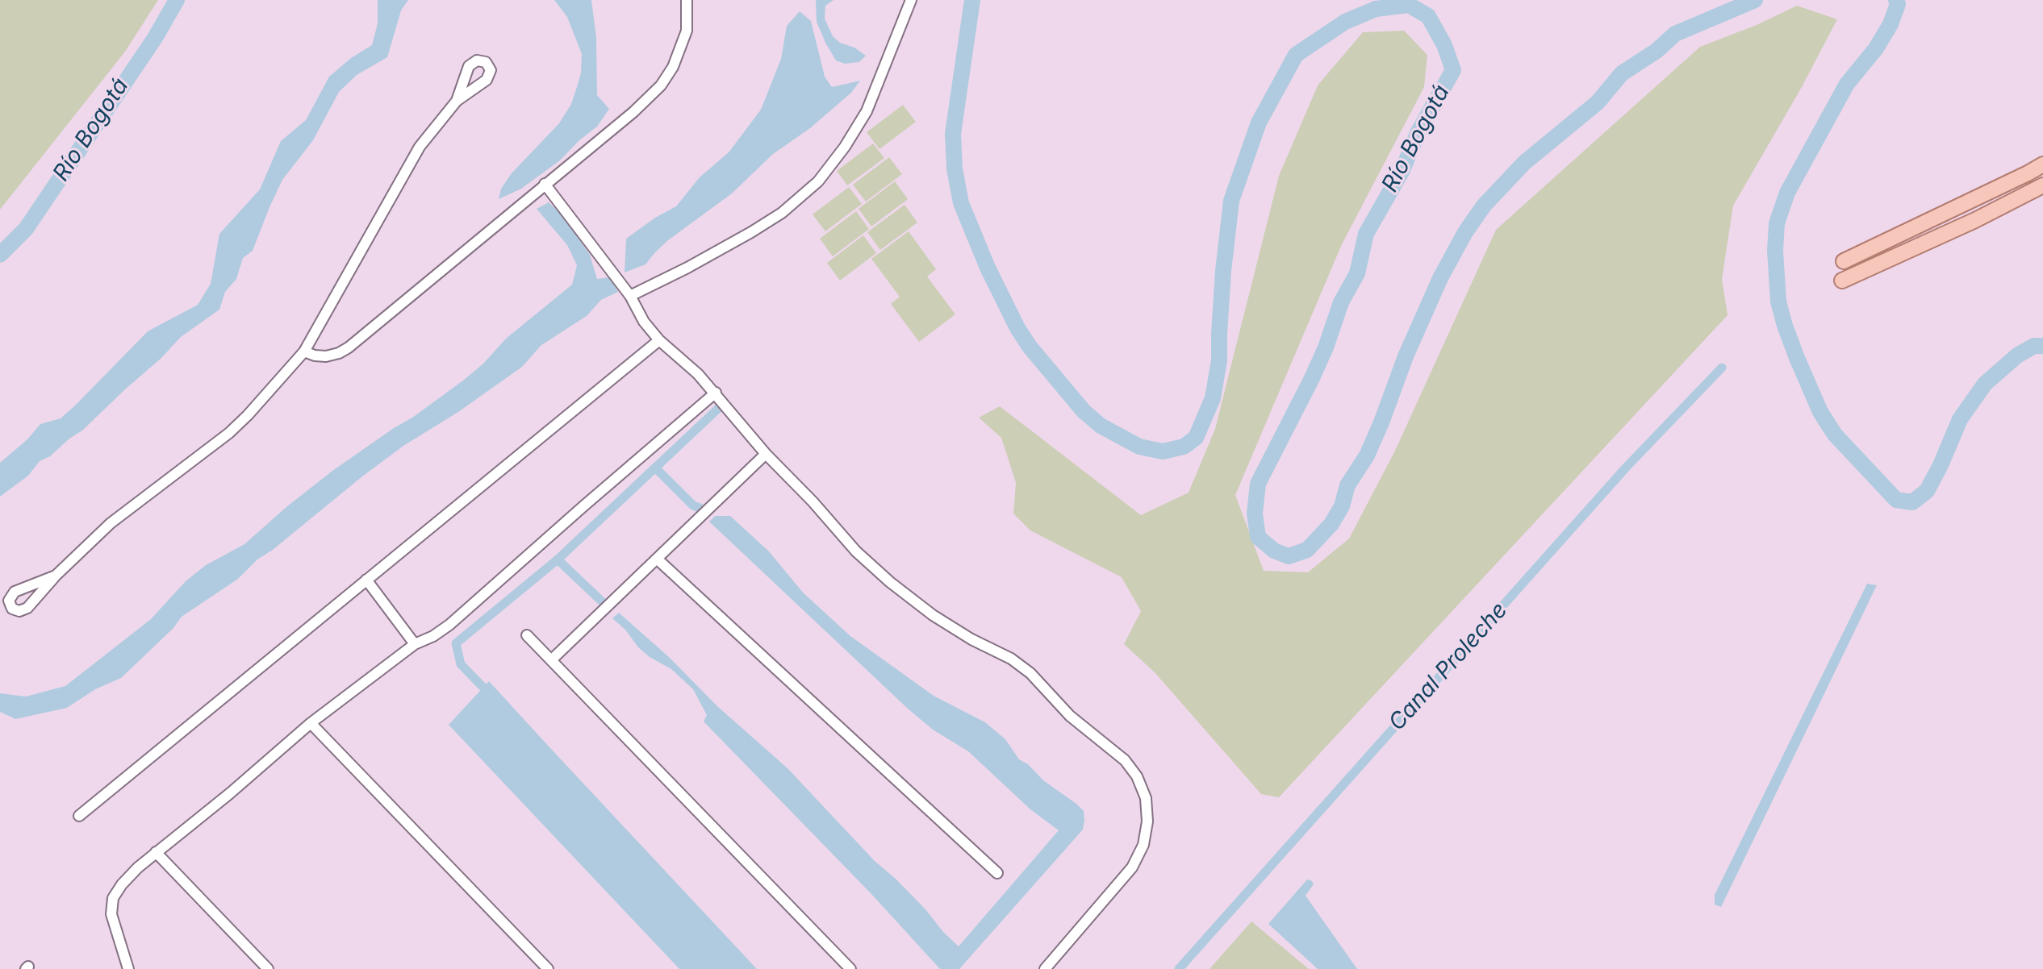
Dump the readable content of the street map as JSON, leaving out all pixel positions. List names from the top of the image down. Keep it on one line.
{"water":["Río Bogotá","Canal Proleche"]}
